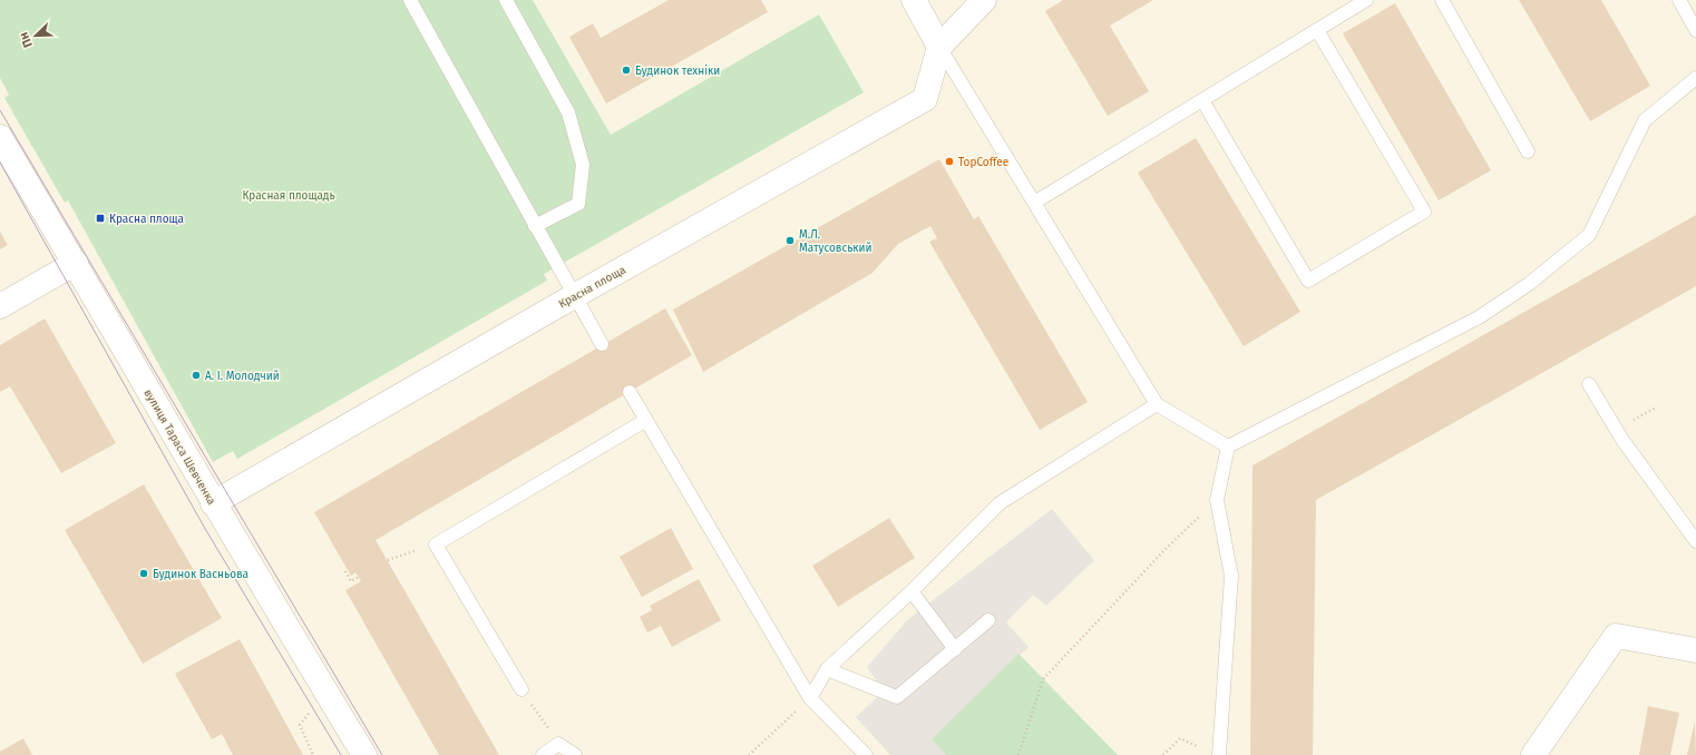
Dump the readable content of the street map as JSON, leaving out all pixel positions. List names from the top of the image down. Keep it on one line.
{"streets":{"street":["Красна площа","вулиця Тараса Шевченка"]},"crossings":[["Красна площа","вулиця Тараса Шевченка"]],"parks":["Красная площадь"],"places":{"other":["Будинок техніки","TopCoffee","М.Л. Матусовський","А. І. Молодчий","Будинок Васньова"],"transit":["Красна площа"]},"north":"bottom left"}
